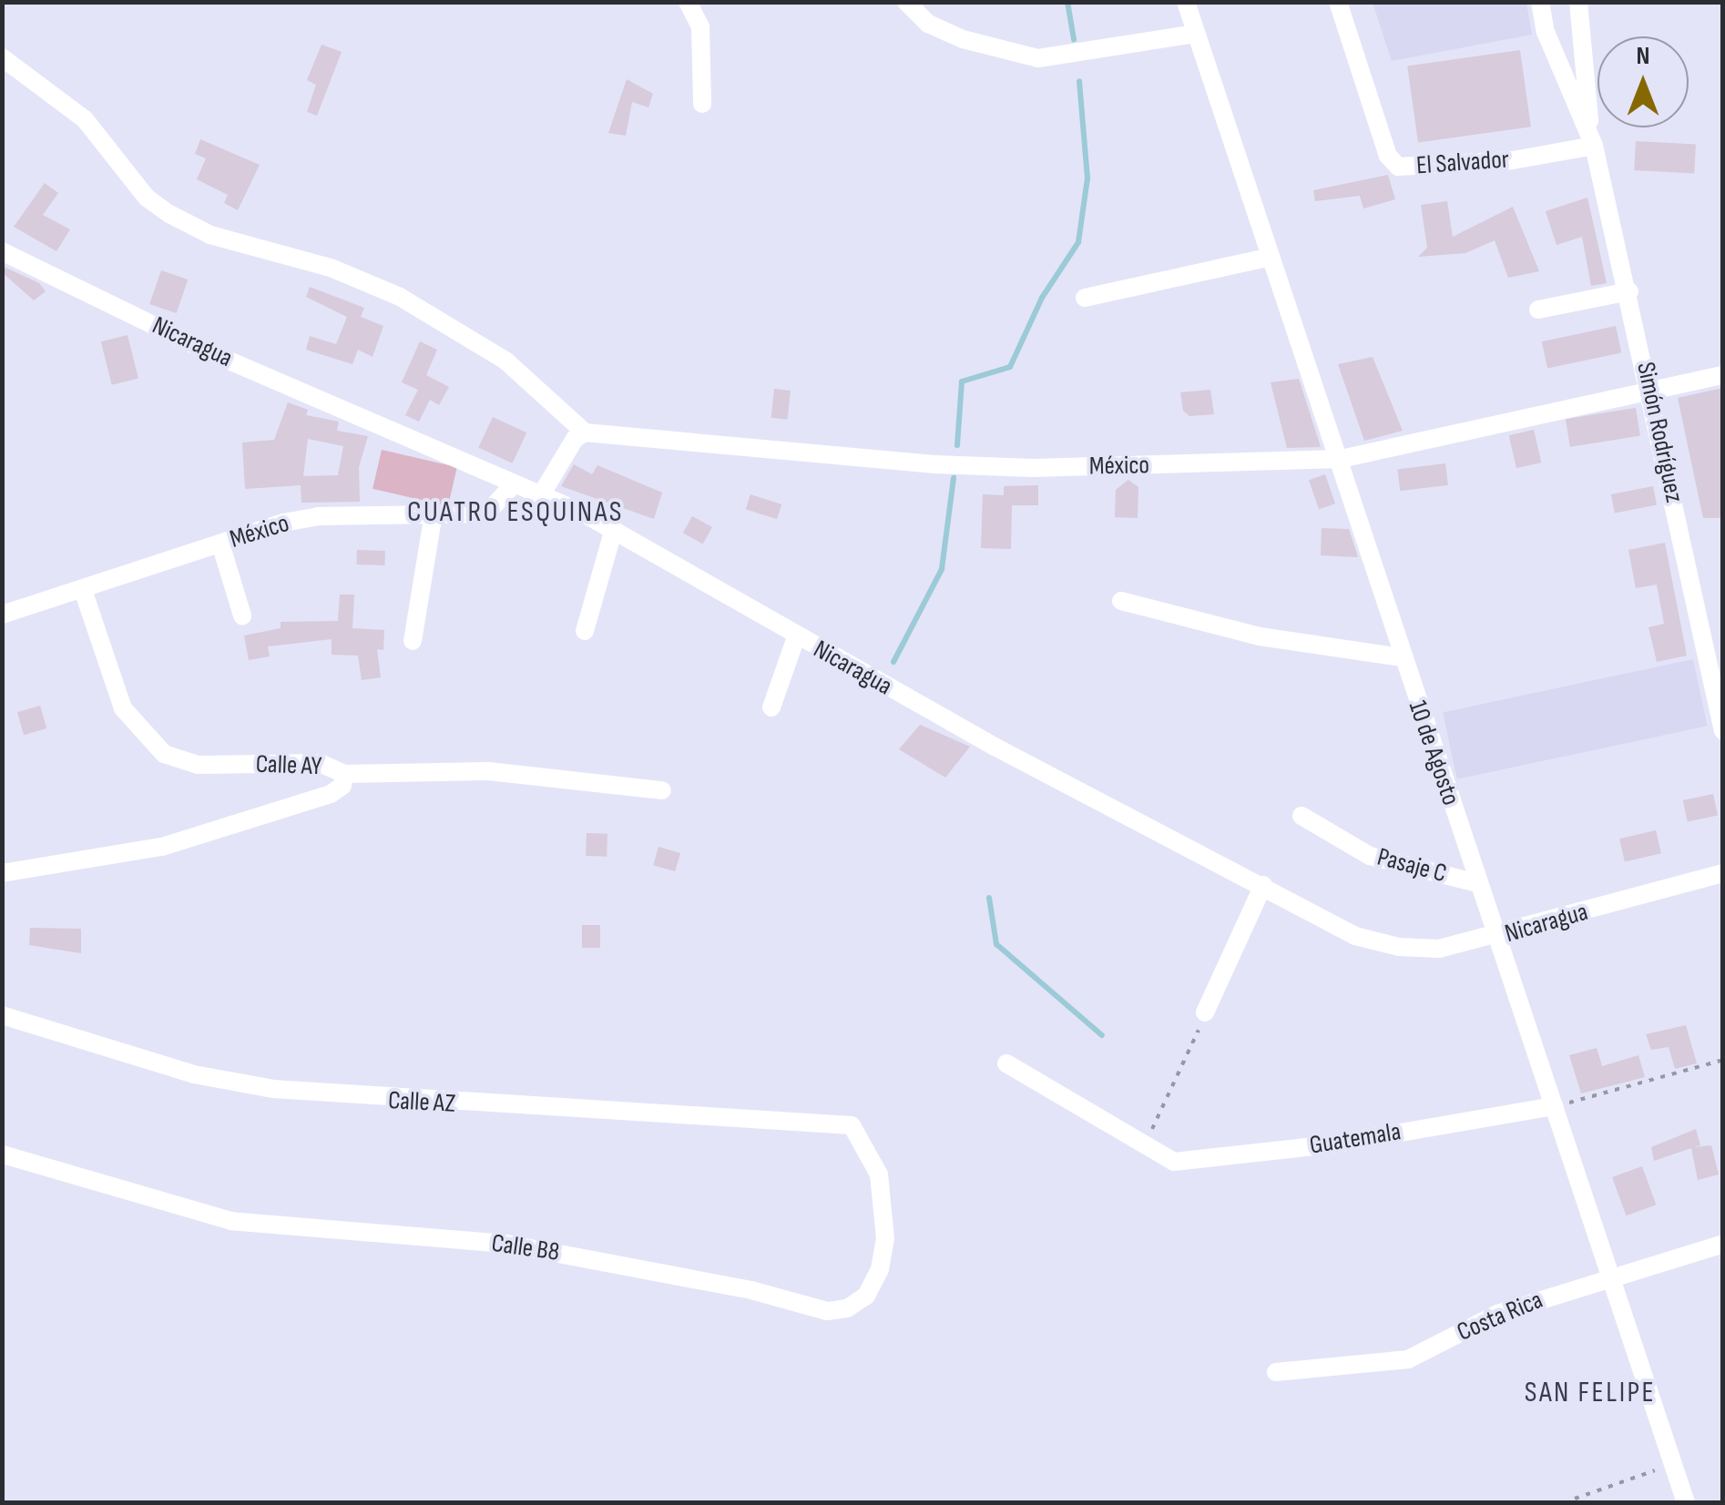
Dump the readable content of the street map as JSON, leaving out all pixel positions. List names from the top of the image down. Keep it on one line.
{"streets":{"street":["El Salvador","Nicaragua","Simón Rodríguez","México","10 de Agosto","Calle AY","Pasaje C","Calle AZ","Guatemala","Calle B8","Costa Rica"]},"crossings":[["El Salvador","Simón Rodríguez"],["Nicaragua","México"],["Nicaragua","10 de Agosto"],["Simón Rodríguez","México"],["México","10 de Agosto"],["México","Calle AY"],["10 de Agosto","Pasaje C"],["10 de Agosto","Guatemala"],["10 de Agosto","Costa Rica"],["Calle AZ","Calle B8"]],"districts":["CUATRO ESQUINAS","SAN FELIPE"],"north":"top"}
